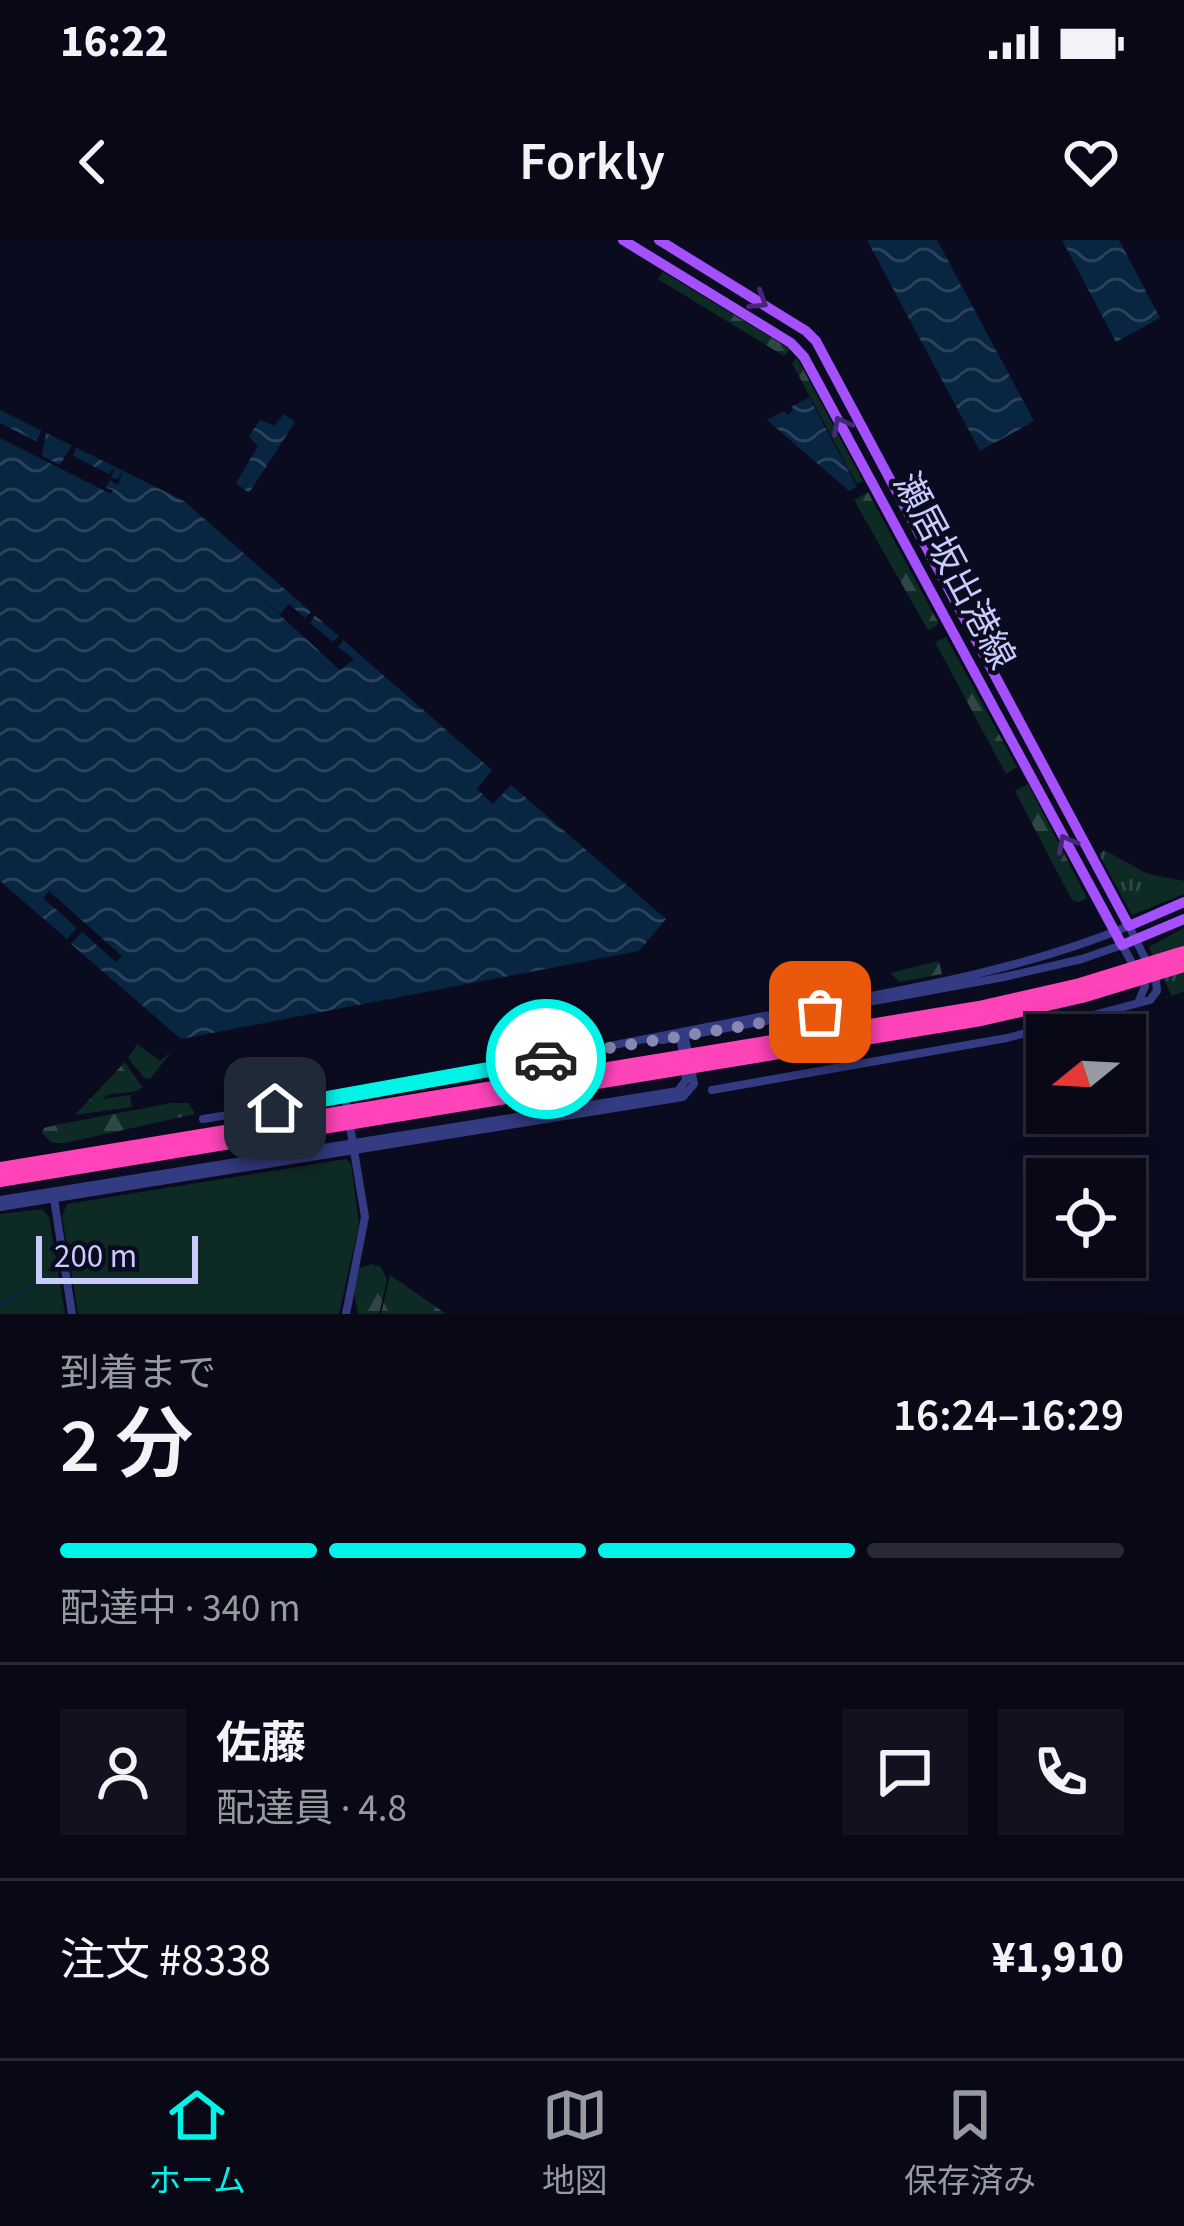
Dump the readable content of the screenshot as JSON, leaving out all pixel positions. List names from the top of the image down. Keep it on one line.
{"streets":{"main road":["瀬居坂出港線"]},"scale_bar":"200 m","north":"left","page":{"status":"16:22","header":"Forkly","scale":"200 m","heading":["2 分","到着まで","16:24–16:29"],"panel":["佐藤","配達員 · 4.8","注文 #8338","¥1,910"],"bar":"配達中 · 340 m","tabs":["ホーム","地図","保存済み"]}}
